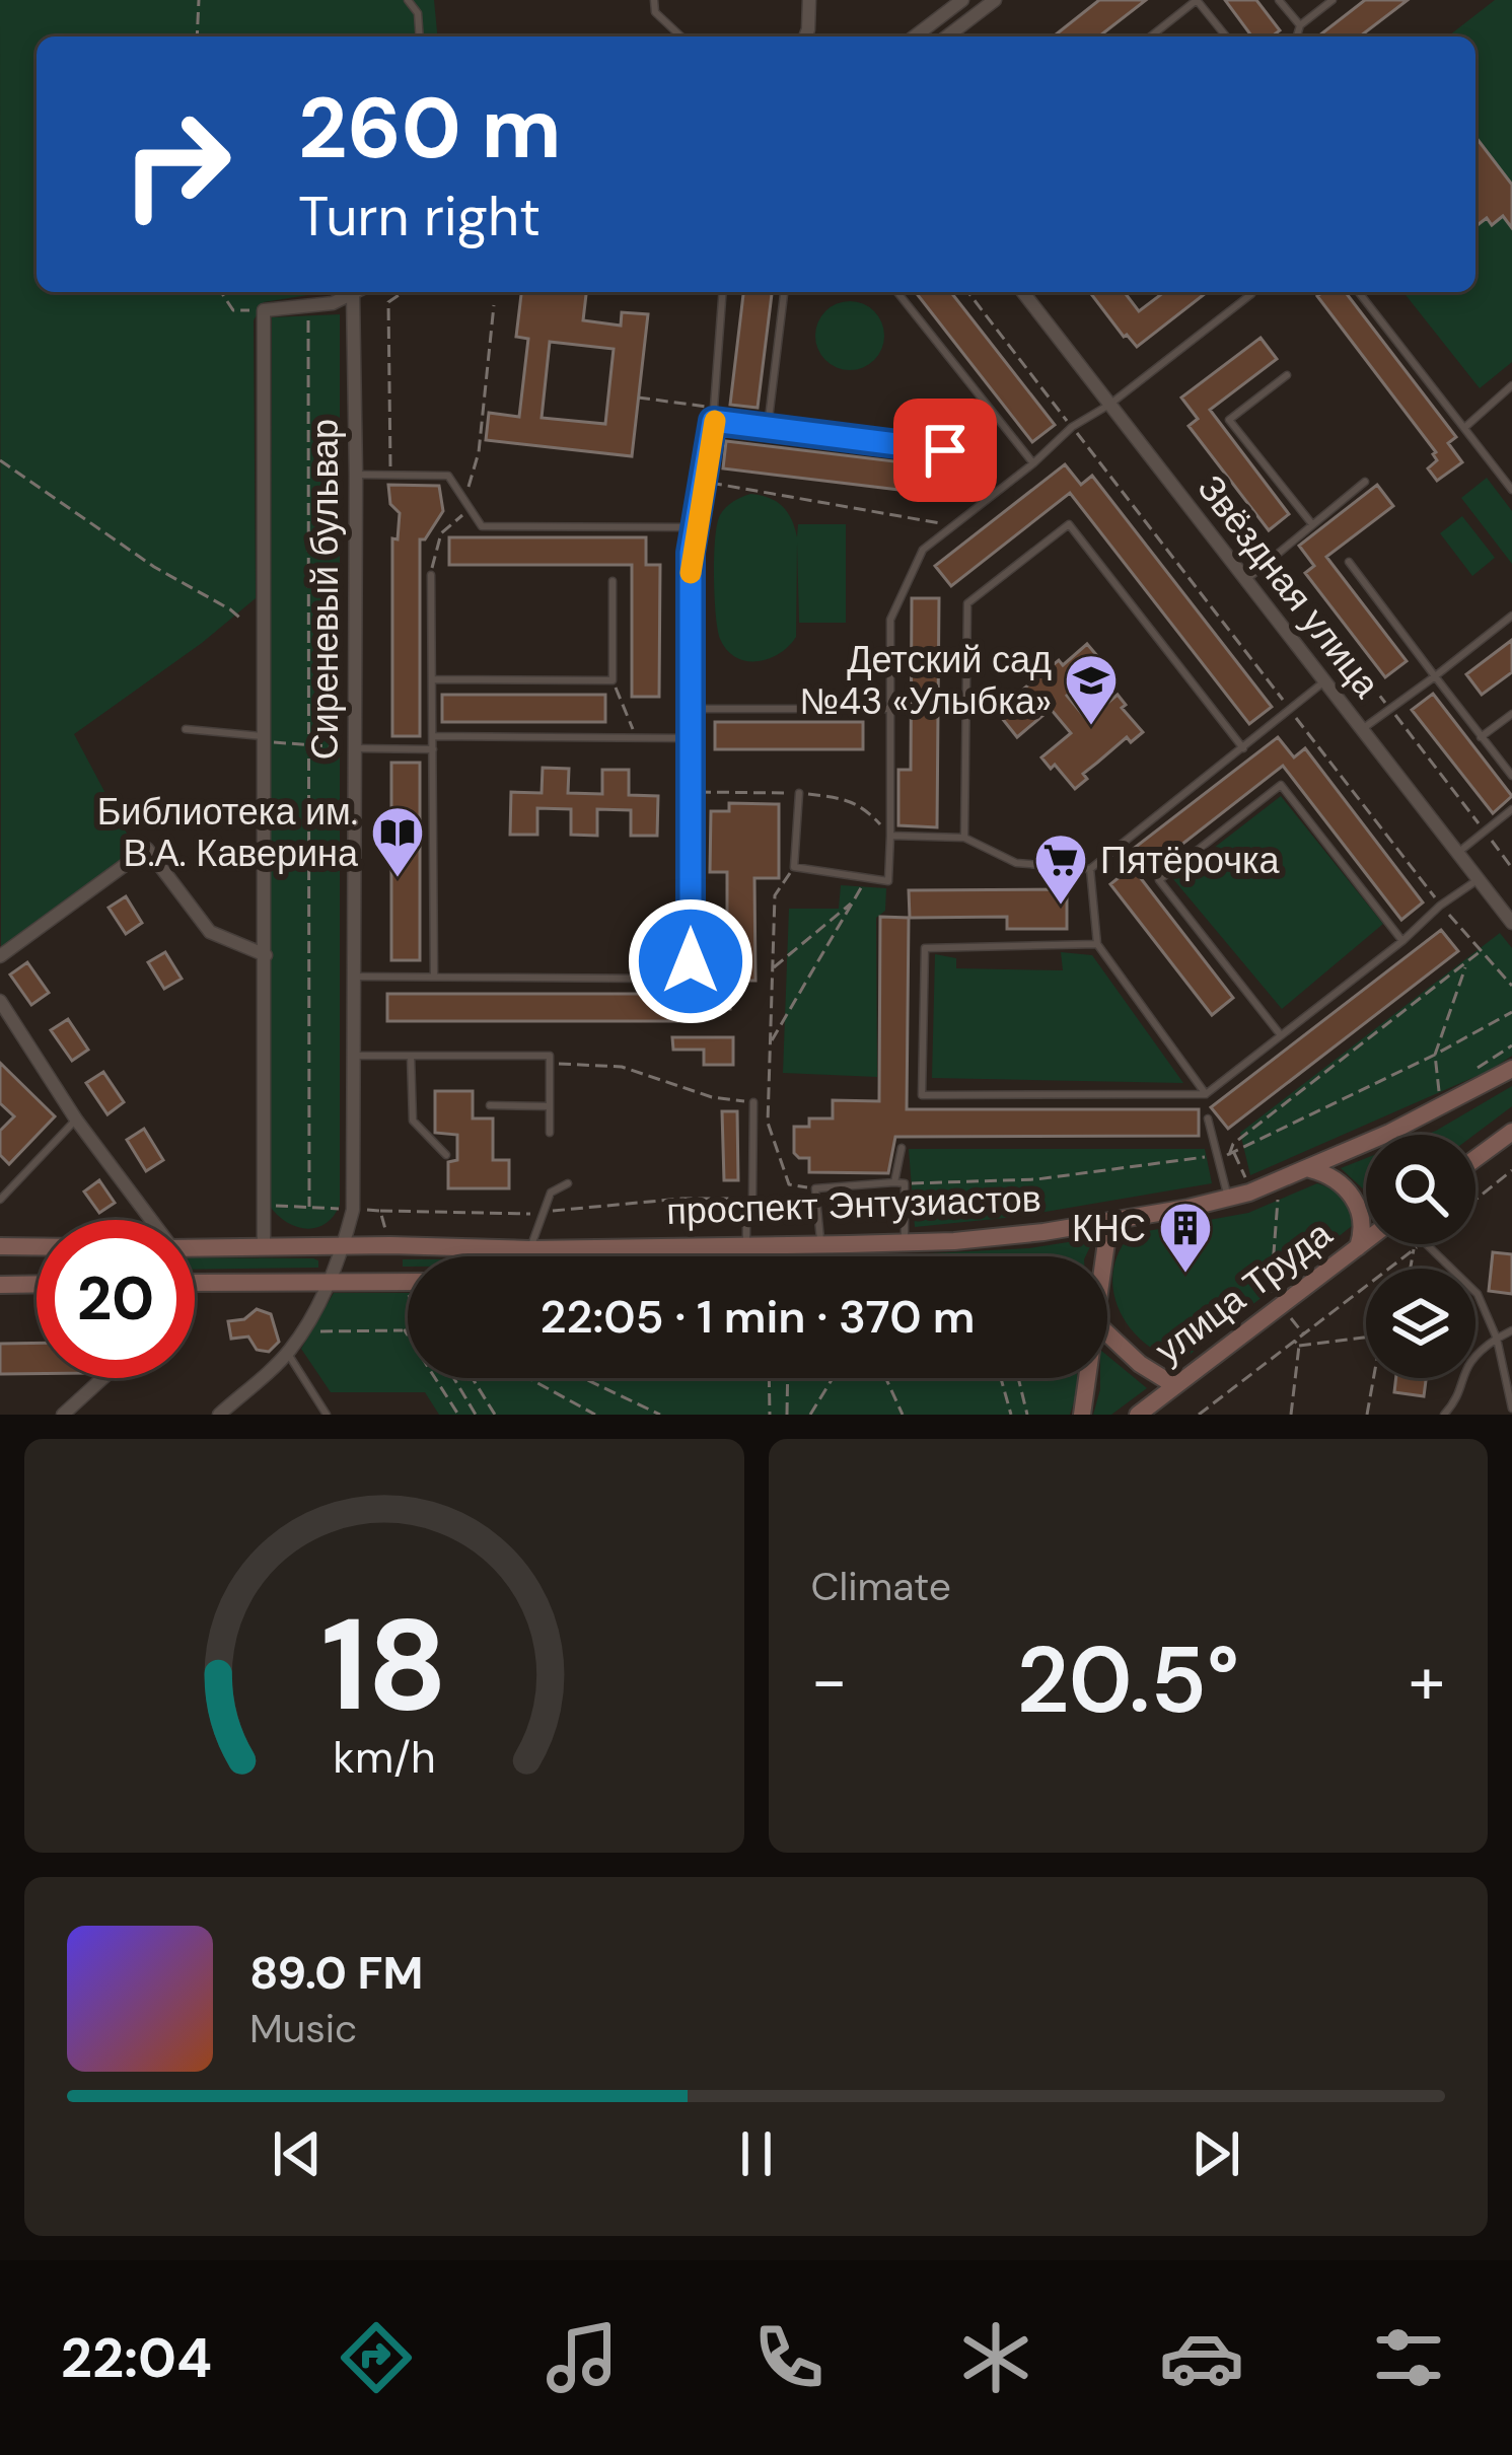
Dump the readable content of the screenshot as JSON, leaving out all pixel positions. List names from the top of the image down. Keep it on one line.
{"streets":{"main road":["проспект Энтузиастов","улица Труда"],"street":["Звёздная улица","Сиреневый бульвар"]},"crossings":[["Сиреневый бульвар","проспект Энтузиастов"]],"places":{"school or university":["Детский сад №43 «Улыбка»"],"library":["Библиотека им. В.А. Каверина"],"supermarket":["Пятёрочка"],"building":["КНС"]},"page":{"turn":["260 m","Turn right"],"limit":"20","trip":"22:05 · 1 min · 370 m","tile":"Climate","heat":["−","20.5°","+"],"song":["89.0 FM","Music"],"tabs":"22:04","gauge":["18","km/h"]}}
